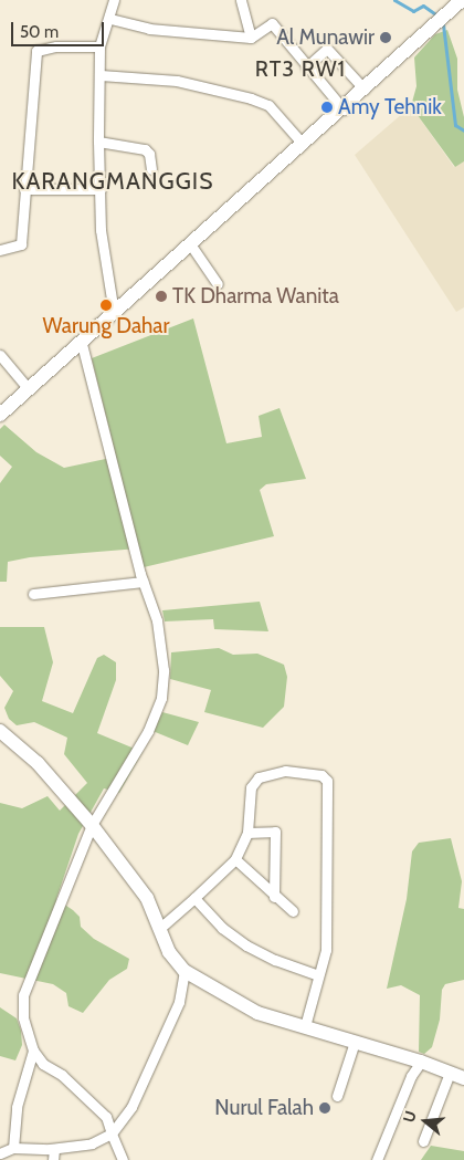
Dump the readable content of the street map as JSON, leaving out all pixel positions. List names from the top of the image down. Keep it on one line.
{"districts":["RT3 RW1","KARANGMANGGIS"],"places":["Al Munawir","Amy Tehnik","TK Dharma Wanita","Warung Dahar","Nurul Falah"],"scale_bar":"50 m","north":"left"}
